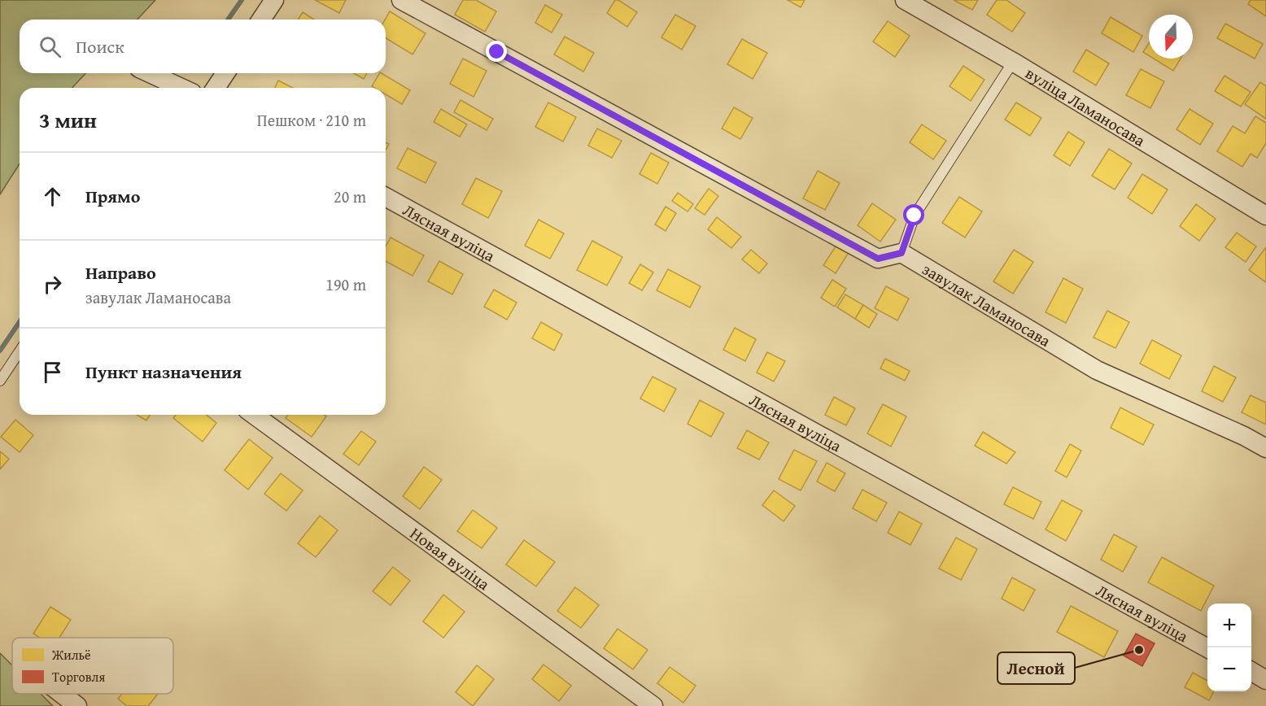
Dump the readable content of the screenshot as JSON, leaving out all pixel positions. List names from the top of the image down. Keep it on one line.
{"streets":{"street":["вуліца Ламаносава","Лясная вуліца","завулак Ламаносава","Новая вуліца"]},"places":["Лесной"],"legend":["Жильё","Торговля"],"north":"bottom","page":{"search":"Поиск","heading":["3 мин","Пешком · 210 m"],"list":[["Прямо","20 m"],["Направо","завулак Ламаносава","190 m"],"Пункт назначения"],"map_buttons":["+","−"]}}
